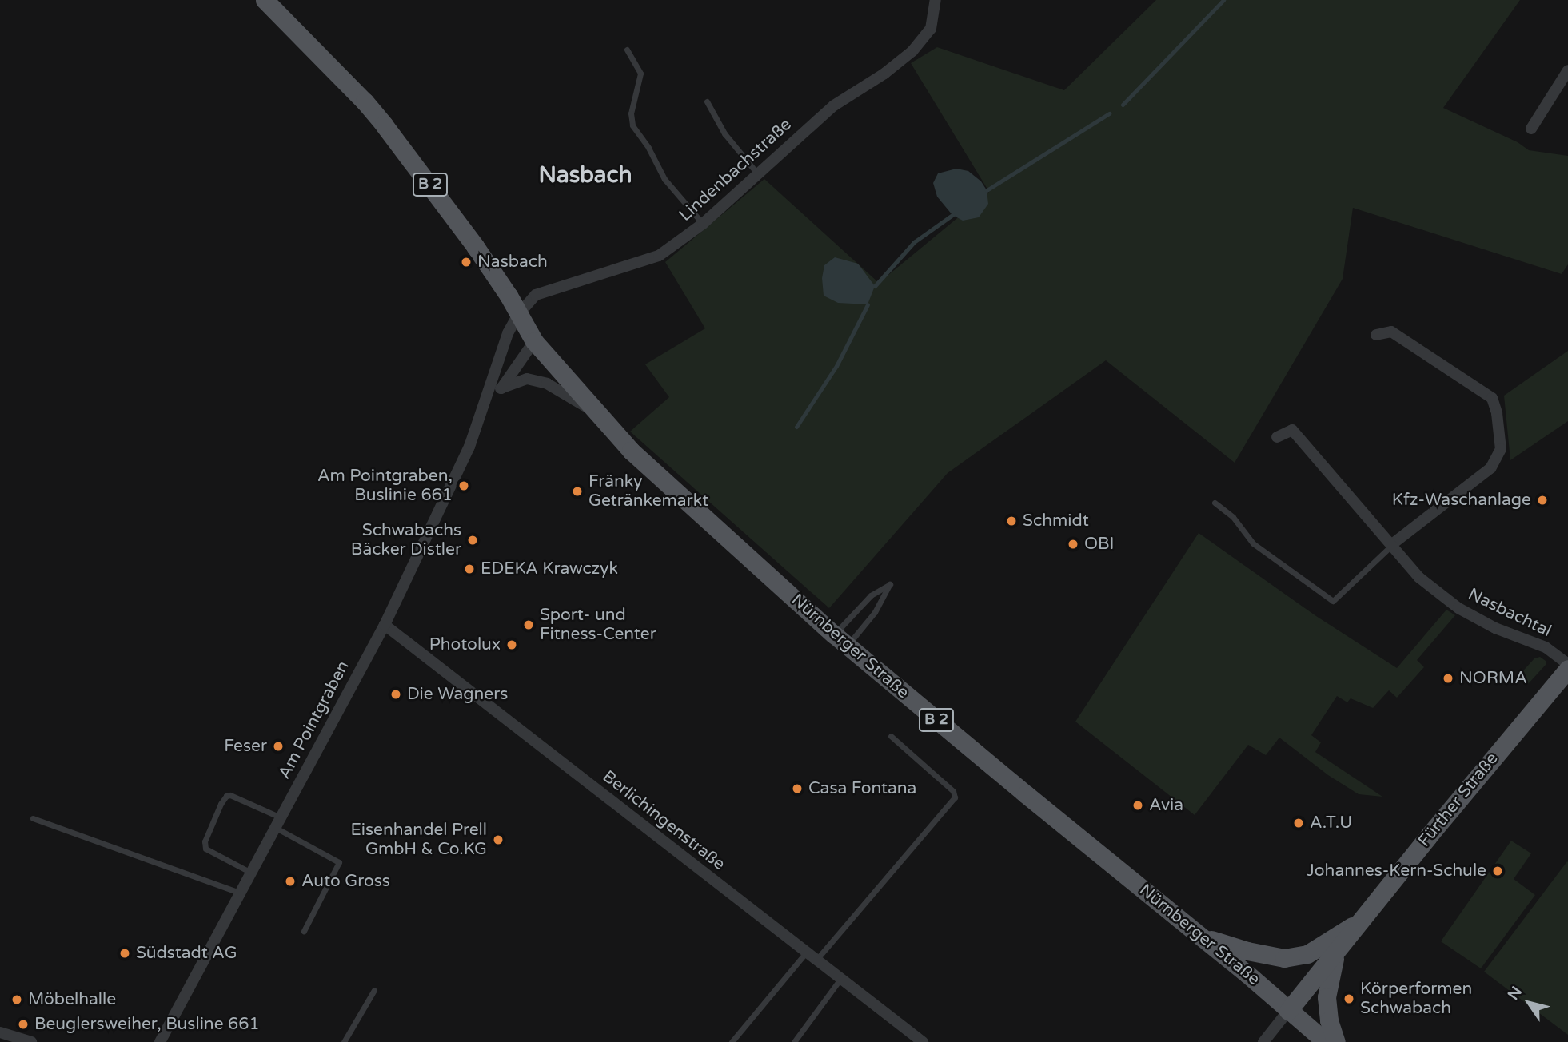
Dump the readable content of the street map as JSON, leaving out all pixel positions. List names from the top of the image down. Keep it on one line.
{"streets":{"main road":["B 2","Nürnberger Straße","Fürther Straße"],"street":["Lindenbachstraße","Nasbachtal","Am Pointgraben","Berlichingenstraße"]},"crossings":[["Lindenbachstraße","Nürnberger Straße"],["Lindenbachstraße","Am Pointgraben"],["Nürnberger Straße","Am Pointgraben"],["Nürnberger Straße","Fürther Straße"],["Am Pointgraben","Berlichingenstraße"]],"districts":["Nasbach"],"places":["Nasbach","Am Pointgraben, Buslinie 661","Fränky Getränkemarkt","Kfz-Waschanlage","Schmidt","Schwabachs Bäcker Distler","OBI","EDEKA Krawczyk","Sport- und Fitness-Center","Photolux","NORMA","Die Wagners","Feser","Casa Fontana","Avia","A.T.U","Eisenhandel Prell GmbH & Co.KG","Johannes-Kern-Schule","Auto Gross","Südstadt AG","Körperformen Schwabach","Möbelhalle","Beuglersweiher, Busline 661"],"north":"top left"}
